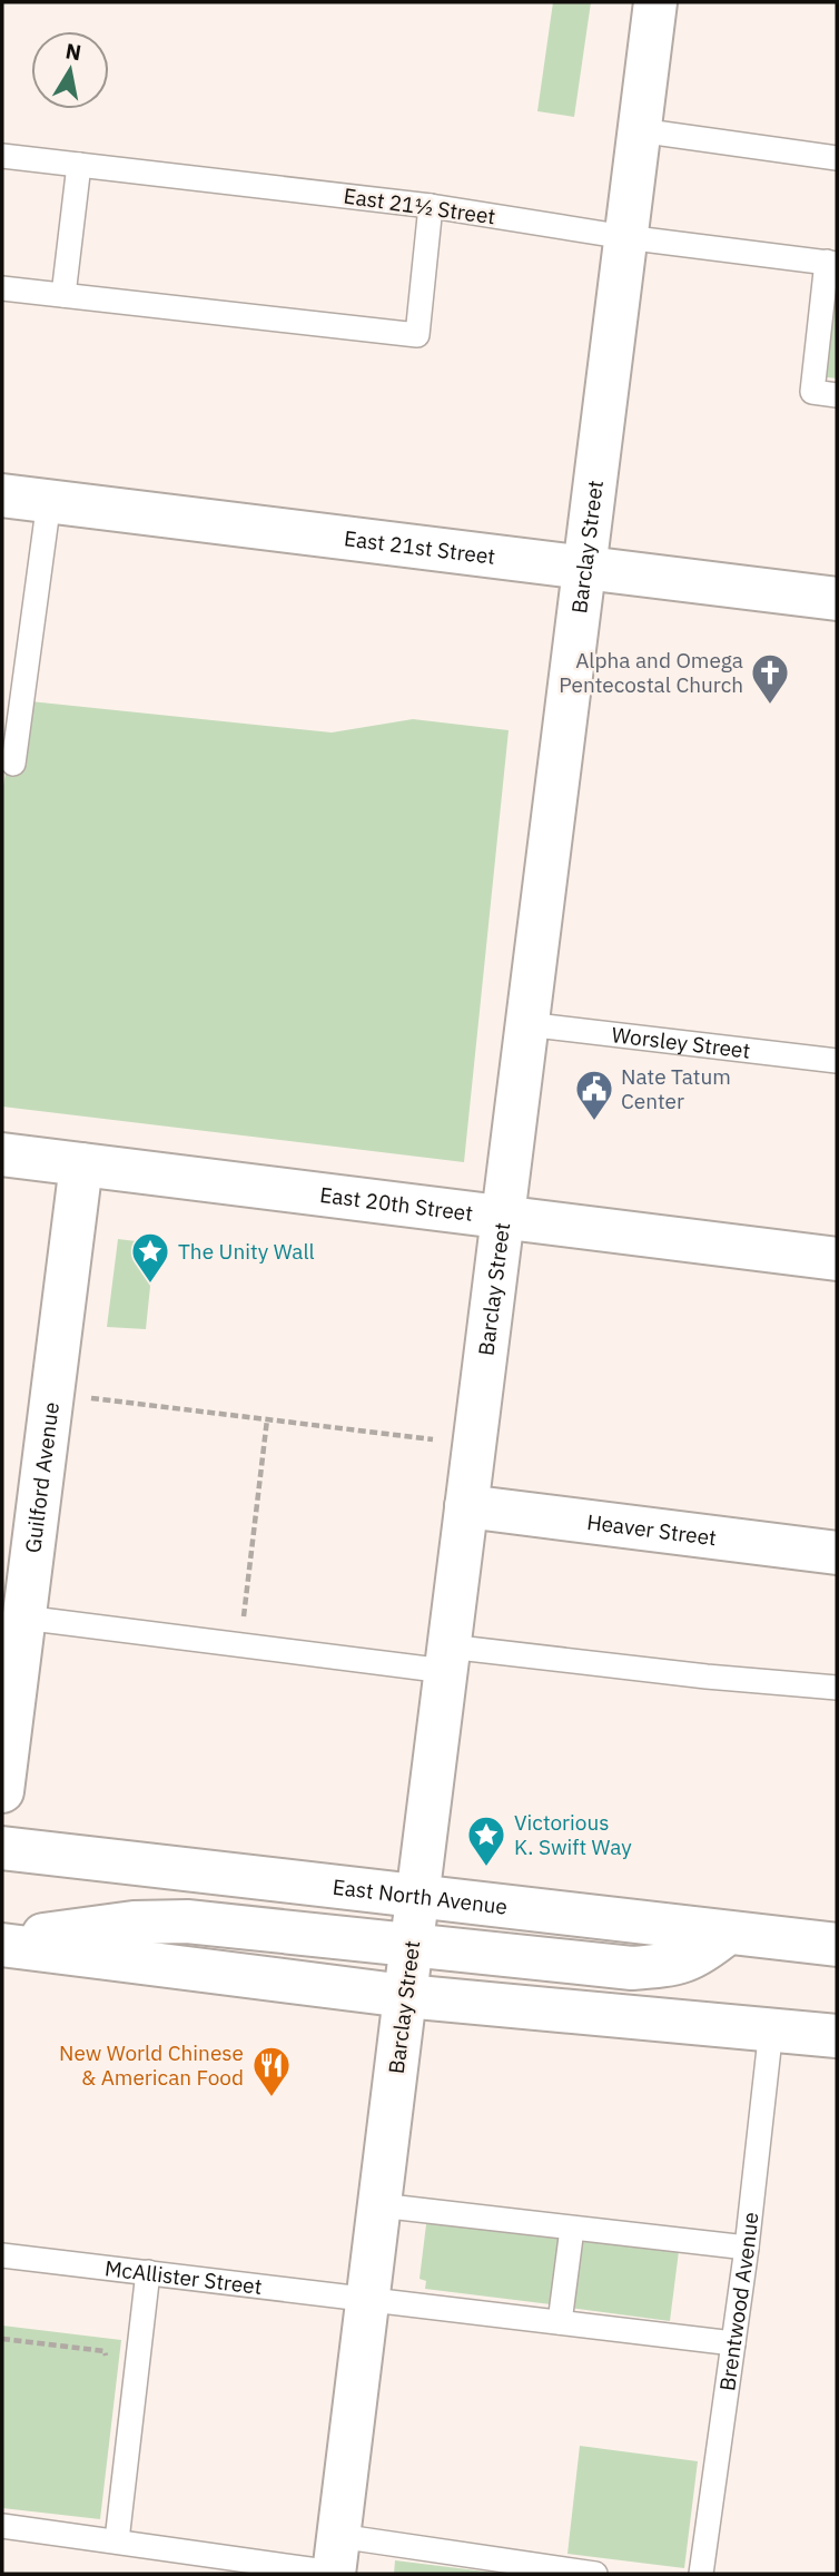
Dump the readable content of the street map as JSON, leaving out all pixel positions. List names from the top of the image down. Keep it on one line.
{"streets":{"street":["Barclay Street","East 21st Street","East 20th Street","Guilford Avenue","Heaver Street","East North Avenue"],"lane":["East 21½ Street","Worsley Street","McAllister Street","Brentwood Avenue"]},"crossings":[["East 21½ Street","Barclay Street"],["Barclay Street","East 21st Street"],["Barclay Street","Worsley Street"],["Barclay Street","East 20th Street"],["Barclay Street","Heaver Street"],["Barclay Street","East North Avenue"],["Barclay Street","McAllister Street"],["East 20th Street","Guilford Avenue"],["McAllister Street","Brentwood Avenue"]],"places":{"church":["Alpha and Omega Pentecostal Church"],"public building":["Nate Tatum Center"],"place":["The Unity Wall","Victorious K. Swift Way"],"restaurant":["New World Chinese & American Food"]},"north":"top"}
